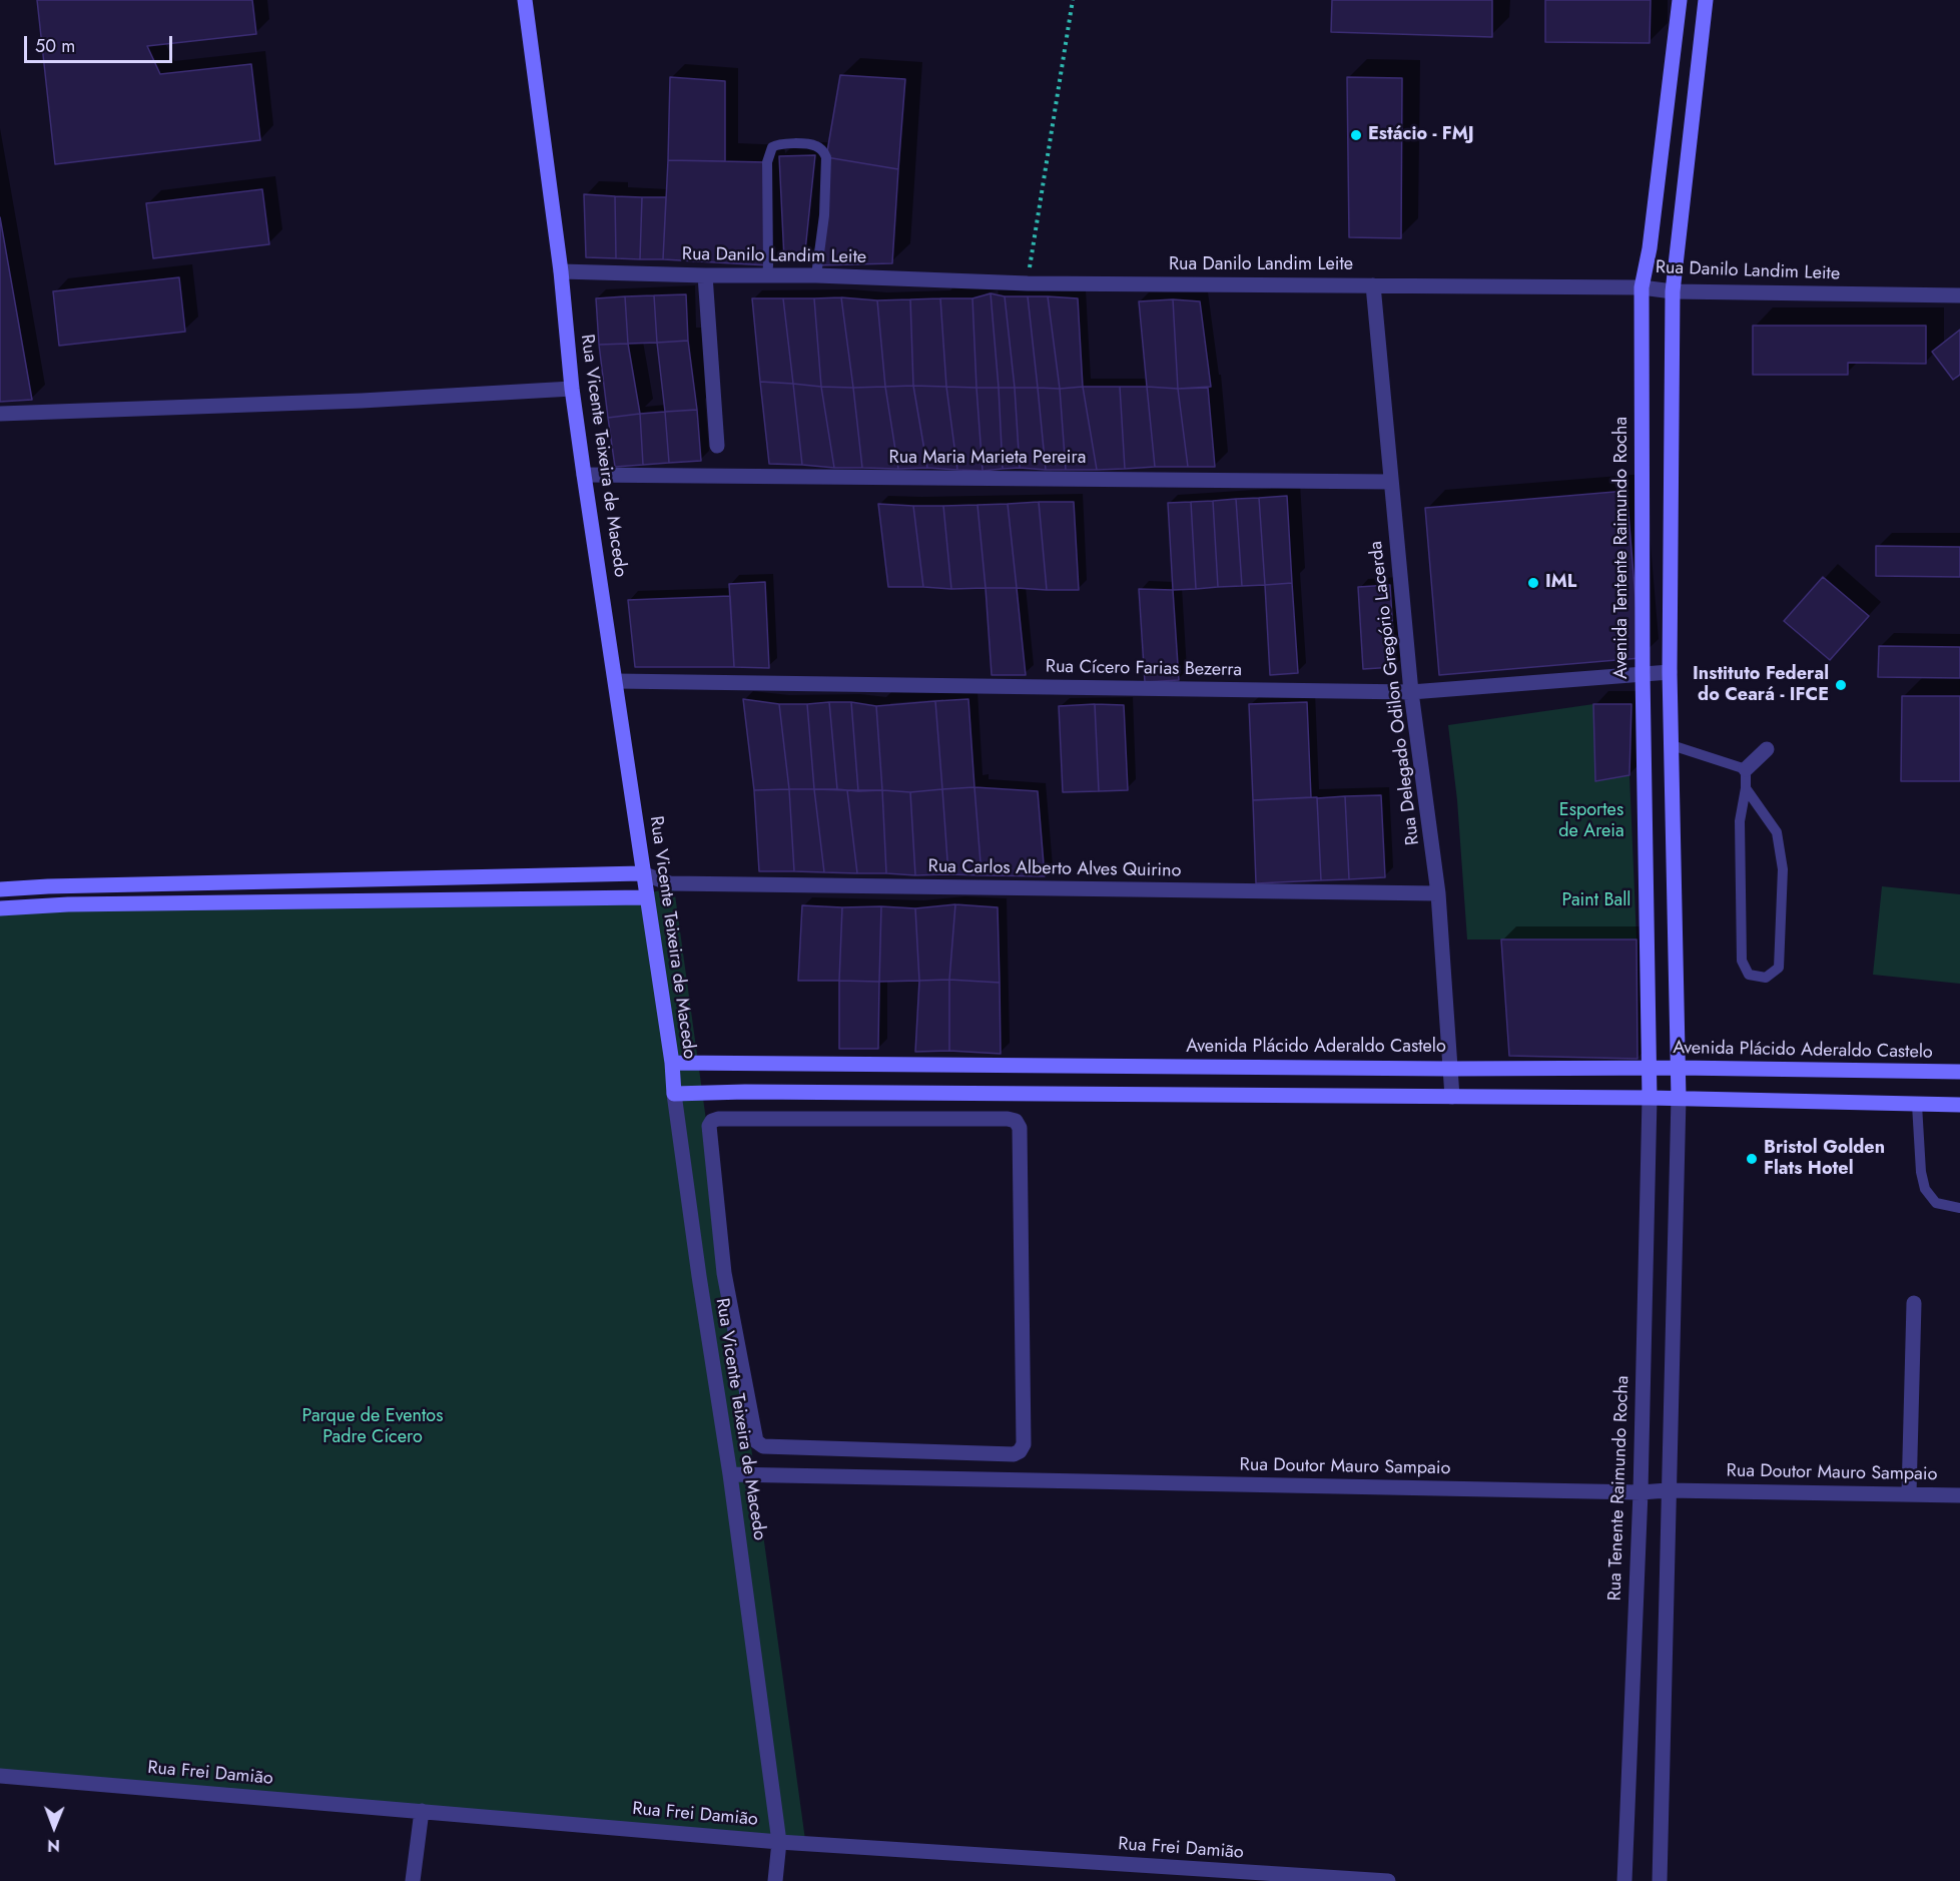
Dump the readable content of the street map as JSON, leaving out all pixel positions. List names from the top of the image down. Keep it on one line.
{"streets":{"street":["Rua Danilo Landim Leite","Rua Vicente Teixeira de Macedo","Rua Maria Marieta Pereira","Avenida Tentente Raimundo Rocha","Rua Cícero Farias Bezerra","Rua Delegado Odilon Gregório Lacerda","Rua Carlos Alberto Alves Quirino","Avenida Plácido Aderaldo Castelo","Rua Doutor Mauro Sampaio","Rua Tenente Raimundo Rocha","Rua Frei Damião"]},"crossings":[["Rua Danilo Landim Leite","Rua Vicente Teixeira de Macedo"],["Rua Danilo Landim Leite","Avenida Tentente Raimundo Rocha"],["Rua Danilo Landim Leite","Rua Delegado Odilon Gregório Lacerda"],["Rua Vicente Teixeira de Macedo","Rua Maria Marieta Pereira"],["Rua Vicente Teixeira de Macedo","Rua Cícero Farias Bezerra"],["Rua Vicente Teixeira de Macedo","Avenida Plácido Aderaldo Castelo"],["Rua Vicente Teixeira de Macedo","Rua Doutor Mauro Sampaio"],["Rua Vicente Teixeira de Macedo","Rua Frei Damião"],["Rua Maria Marieta Pereira","Rua Delegado Odilon Gregório Lacerda"],["Avenida Tentente Raimundo Rocha","Rua Cícero Farias Bezerra"],["Avenida Tentente Raimundo Rocha","Avenida Plácido Aderaldo Castelo"],["Avenida Tentente Raimundo Rocha","Rua Tenente Raimundo Rocha"],["Rua Cícero Farias Bezerra","Rua Delegado Odilon Gregório Lacerda"],["Rua Delegado Odilon Gregório Lacerda","Rua Carlos Alberto Alves Quirino"],["Rua Delegado Odilon Gregório Lacerda","Avenida Plácido Aderaldo Castelo"],["Rua Doutor Mauro Sampaio","Rua Tenente Raimundo Rocha"]],"parks":["Esportes de Areia","Paint Ball","Parque de Eventos Padre Cícero"],"places":["Estácio - FMJ","IML","Instituto Federal do Ceará - IFCE","Bristol Golden Flats Hotel"],"scale_bar":"50 m","north":"bottom"}
